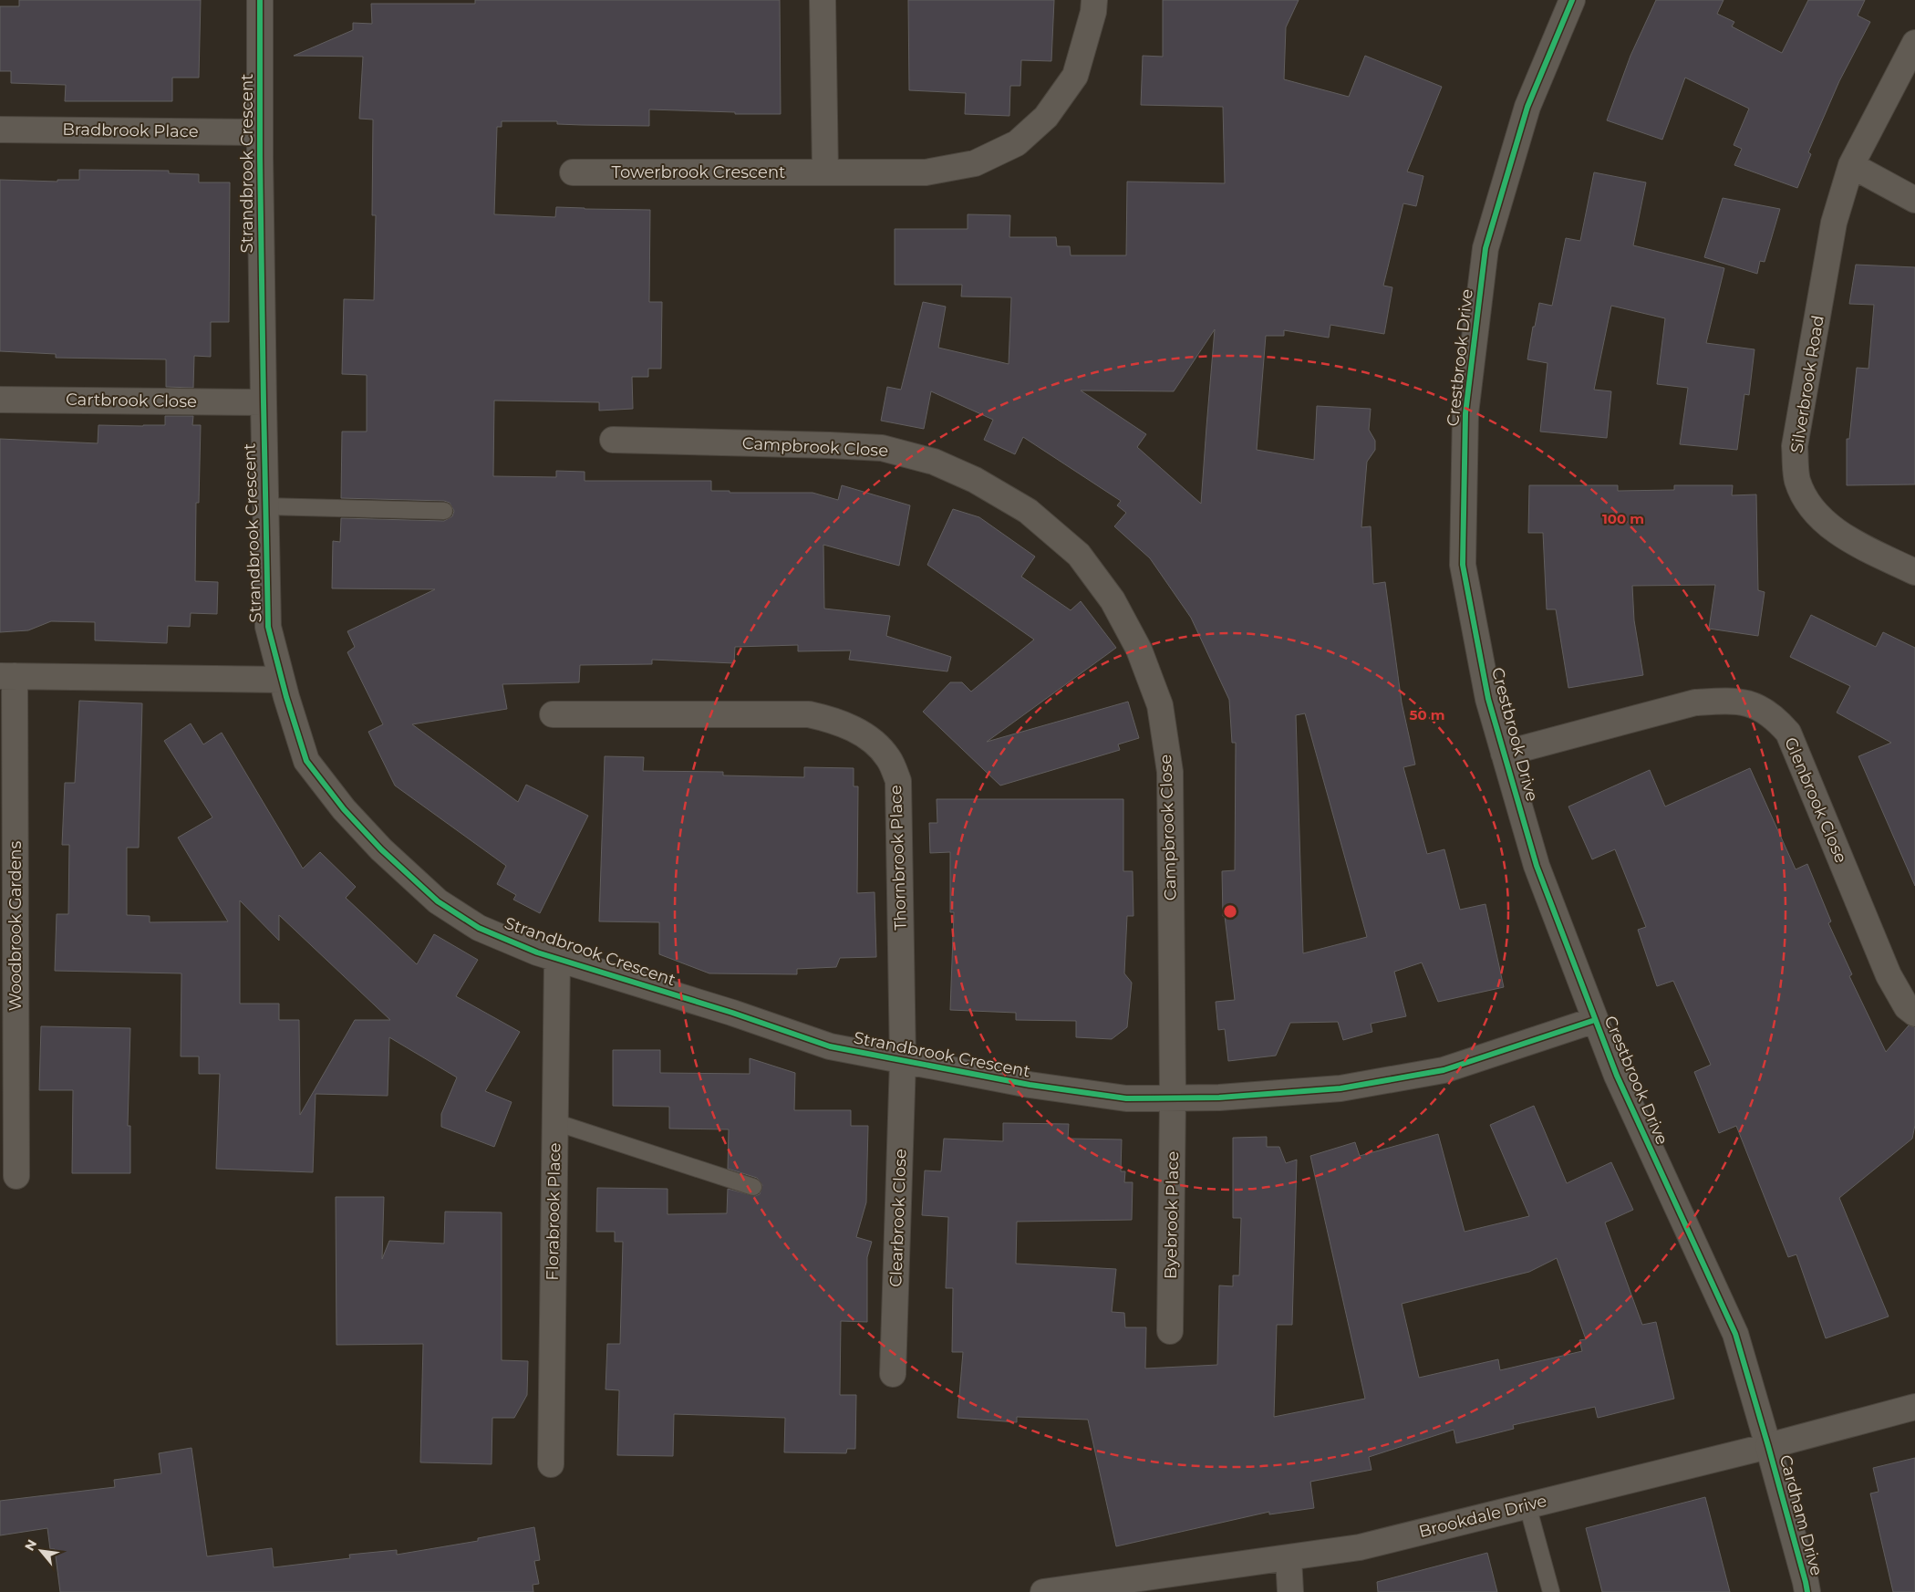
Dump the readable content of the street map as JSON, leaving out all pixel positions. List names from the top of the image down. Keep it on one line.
{"streets":{"street":["Bradbrook Place","Strandbrook Crescent","Towerbrook Crescent","Crestbrook Drive","Silverbrook Road","Cartbrook Close","Campbrook Close","Glenbrook Close","Thornbrook Place","Woodbrook Gardens","Florabrook Place","Byebrook Place","Clearbrook Close","Cardham Drive","Brookdale Drive"]},"crossings":[["Bradbrook Place","Strandbrook Crescent"],["Strandbrook Crescent","Crestbrook Drive"],["Strandbrook Crescent","Cartbrook Close"],["Strandbrook Crescent","Campbrook Close"],["Strandbrook Crescent","Thornbrook Place"],["Strandbrook Crescent","Woodbrook Gardens"],["Strandbrook Crescent","Florabrook Place"],["Strandbrook Crescent","Byebrook Place"],["Strandbrook Crescent","Clearbrook Close"],["Crestbrook Drive","Glenbrook Close"],["Crestbrook Drive","Cardham Drive"],["Crestbrook Drive","Brookdale Drive"],["Campbrook Close","Byebrook Place"],["Thornbrook Place","Clearbrook Close"],["Cardham Drive","Brookdale Drive"]],"north":"top left","rings":["100 m","50 m"]}
